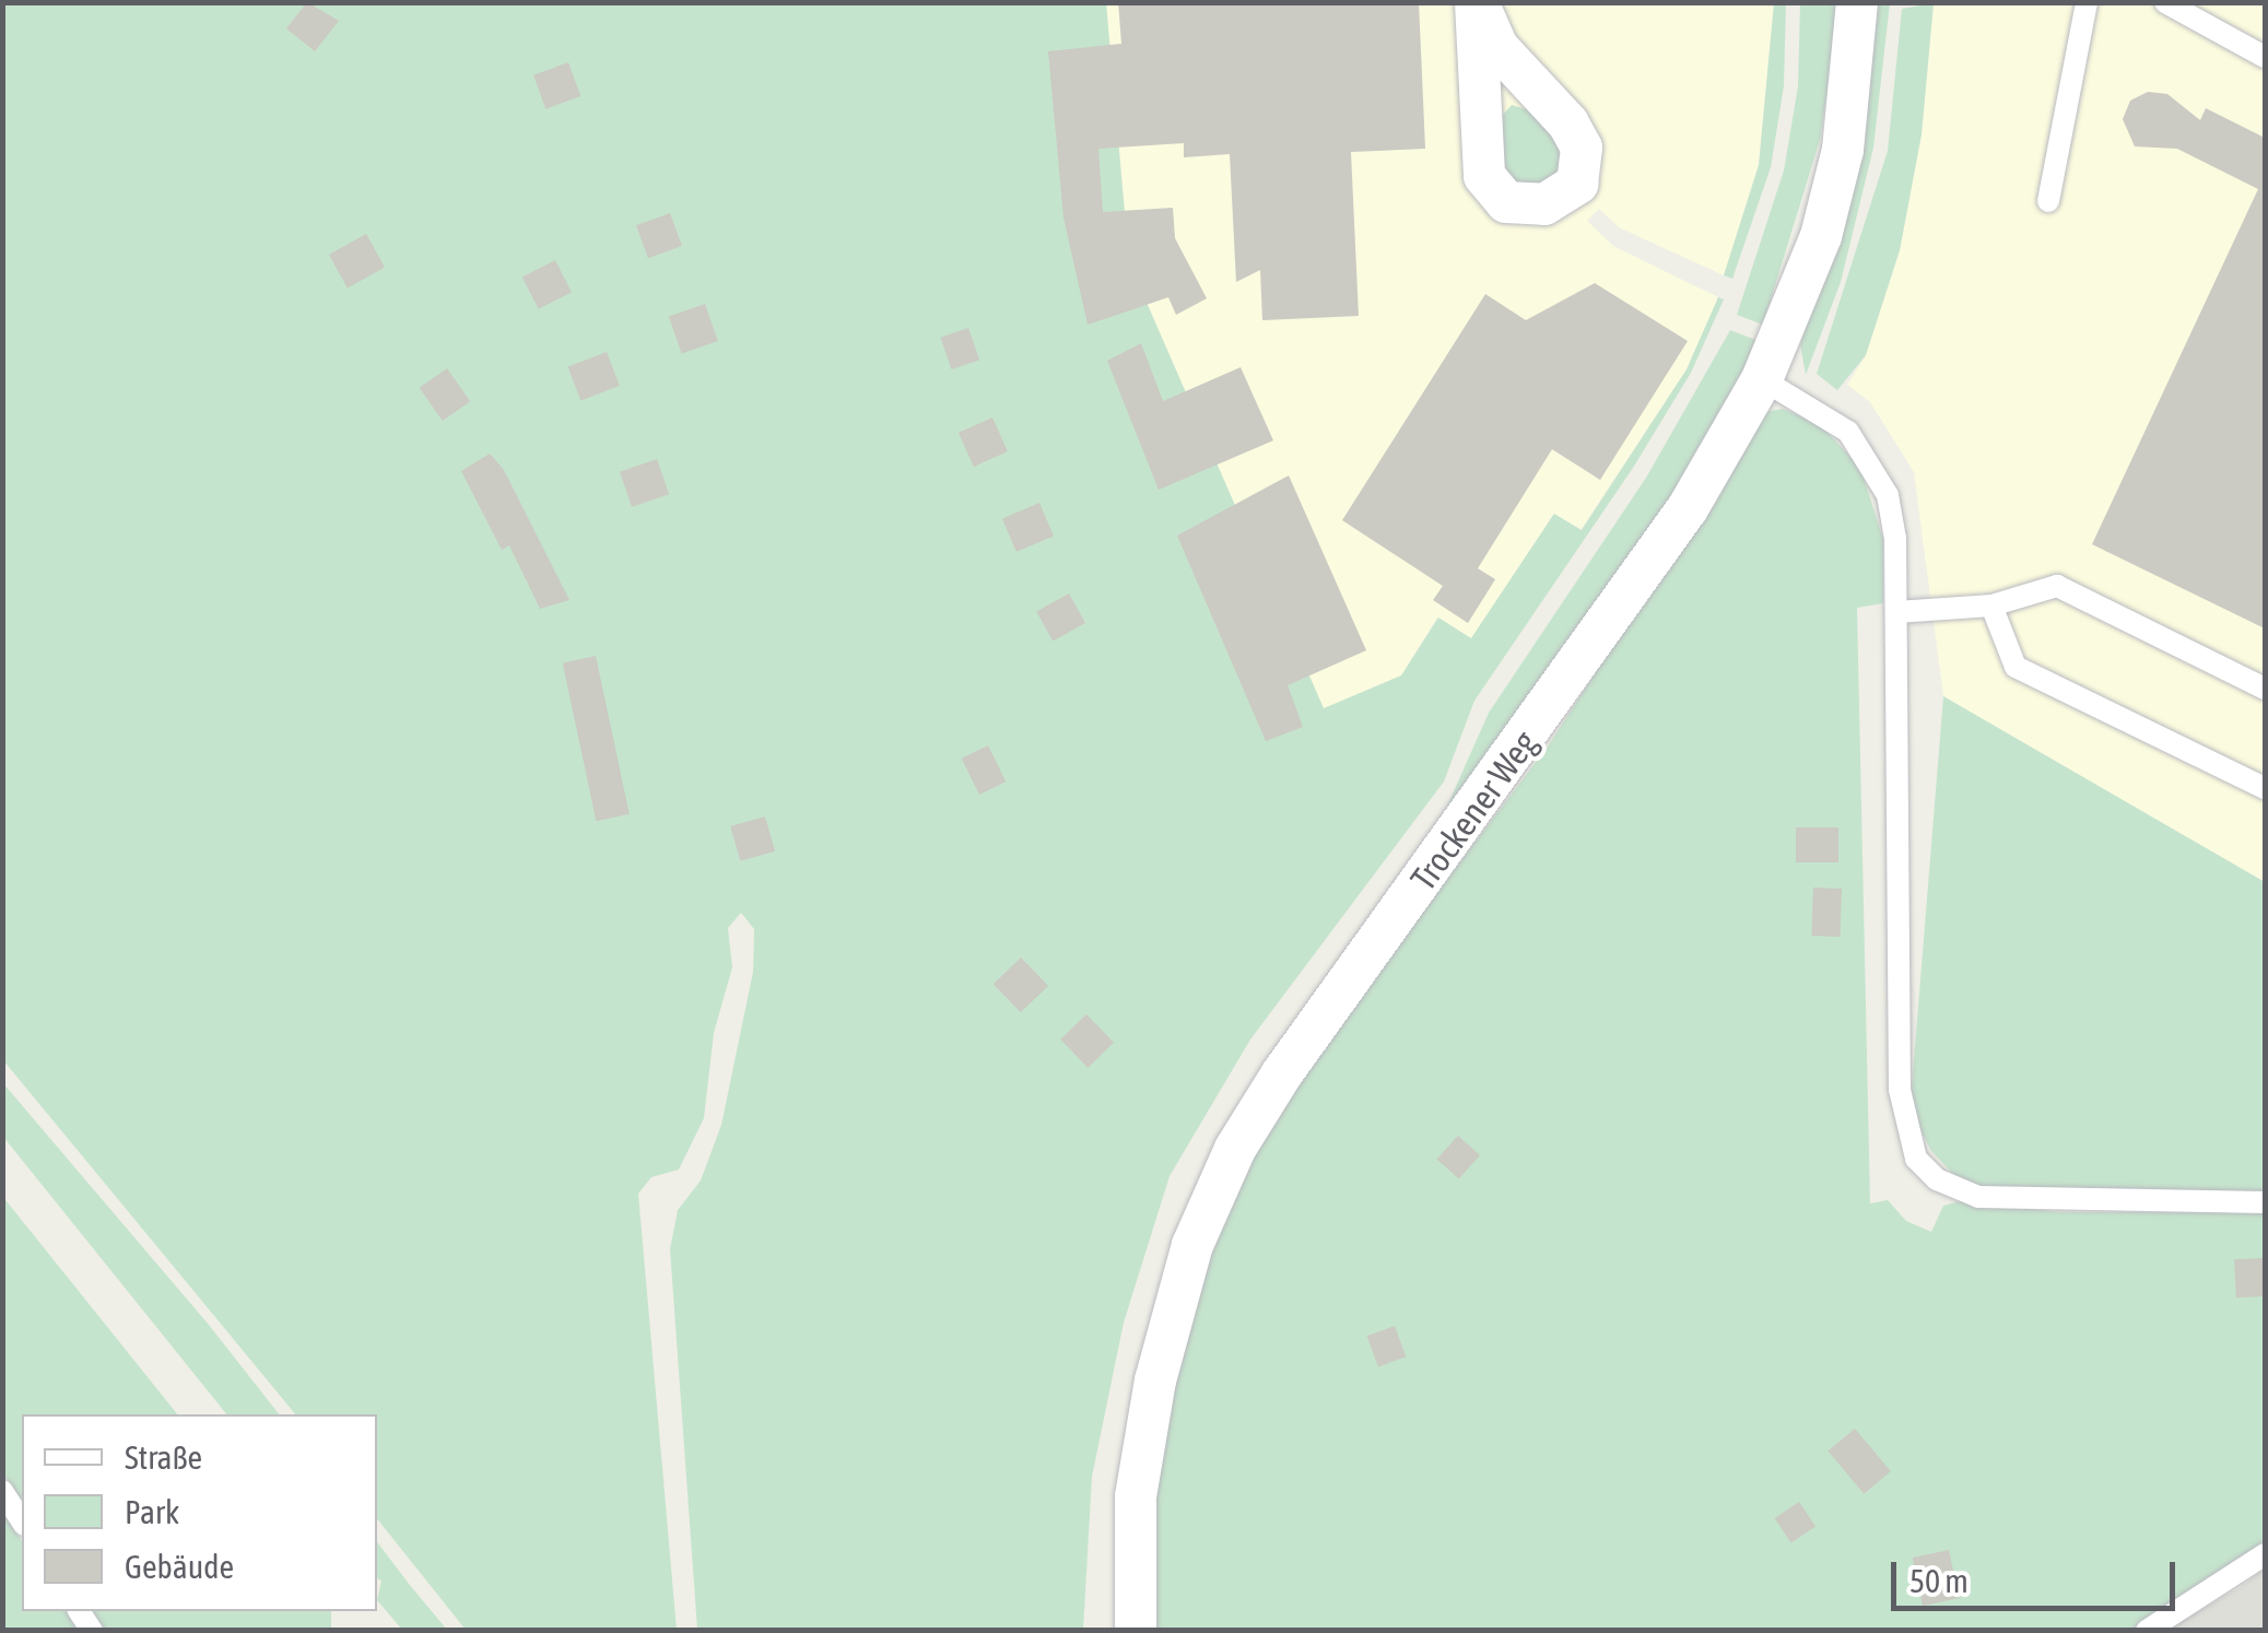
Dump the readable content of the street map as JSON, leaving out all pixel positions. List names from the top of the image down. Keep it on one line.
{"streets":{"street":["Trockener Weg"]},"legend":["Straße","Park","Gebäude"],"scale_bar":"50 m"}
